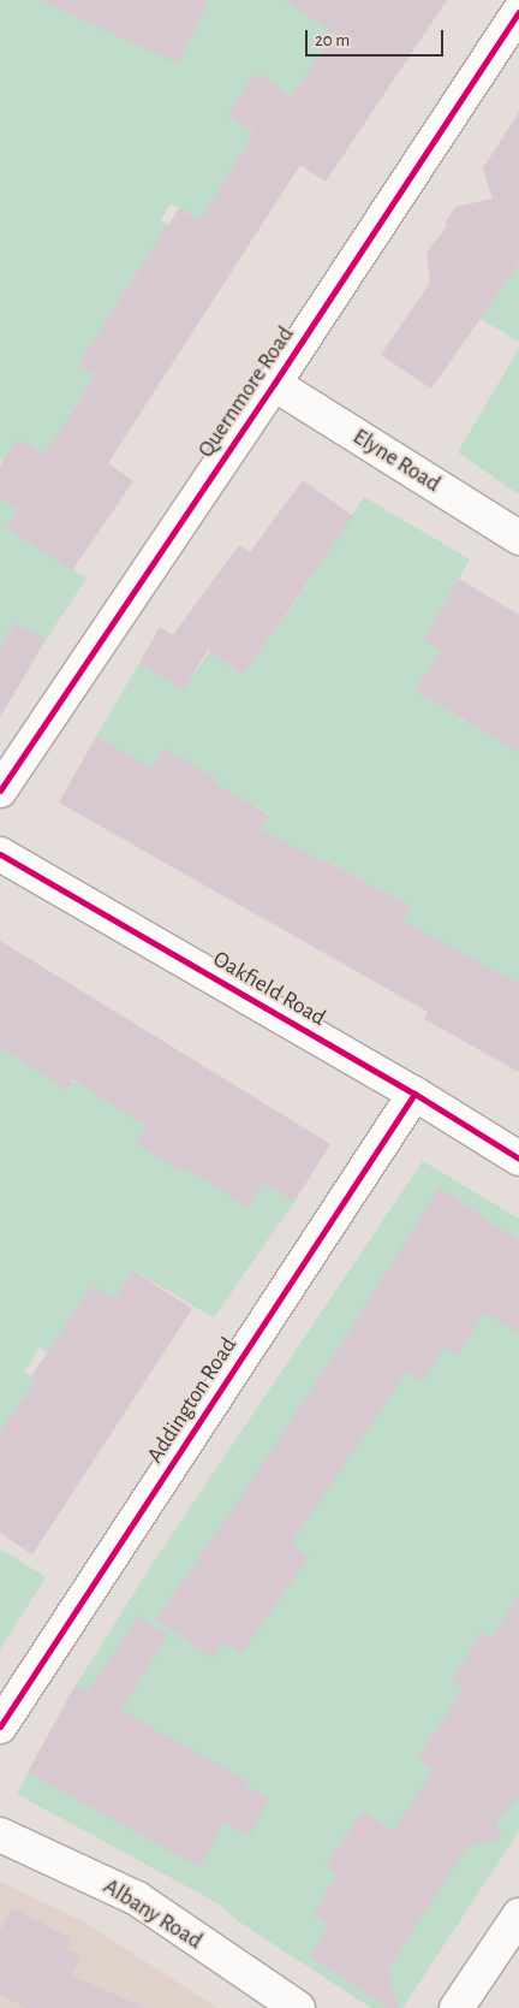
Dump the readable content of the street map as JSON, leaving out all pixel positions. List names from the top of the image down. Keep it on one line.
{"streets":{"street":["Quernmore Road","Elyne Road","Oakfield Road","Addington Road","Albany Road"]},"crossings":[["Quernmore Road","Elyne Road"],["Oakfield Road","Addington Road"]],"scale_bar":"20 m"}
